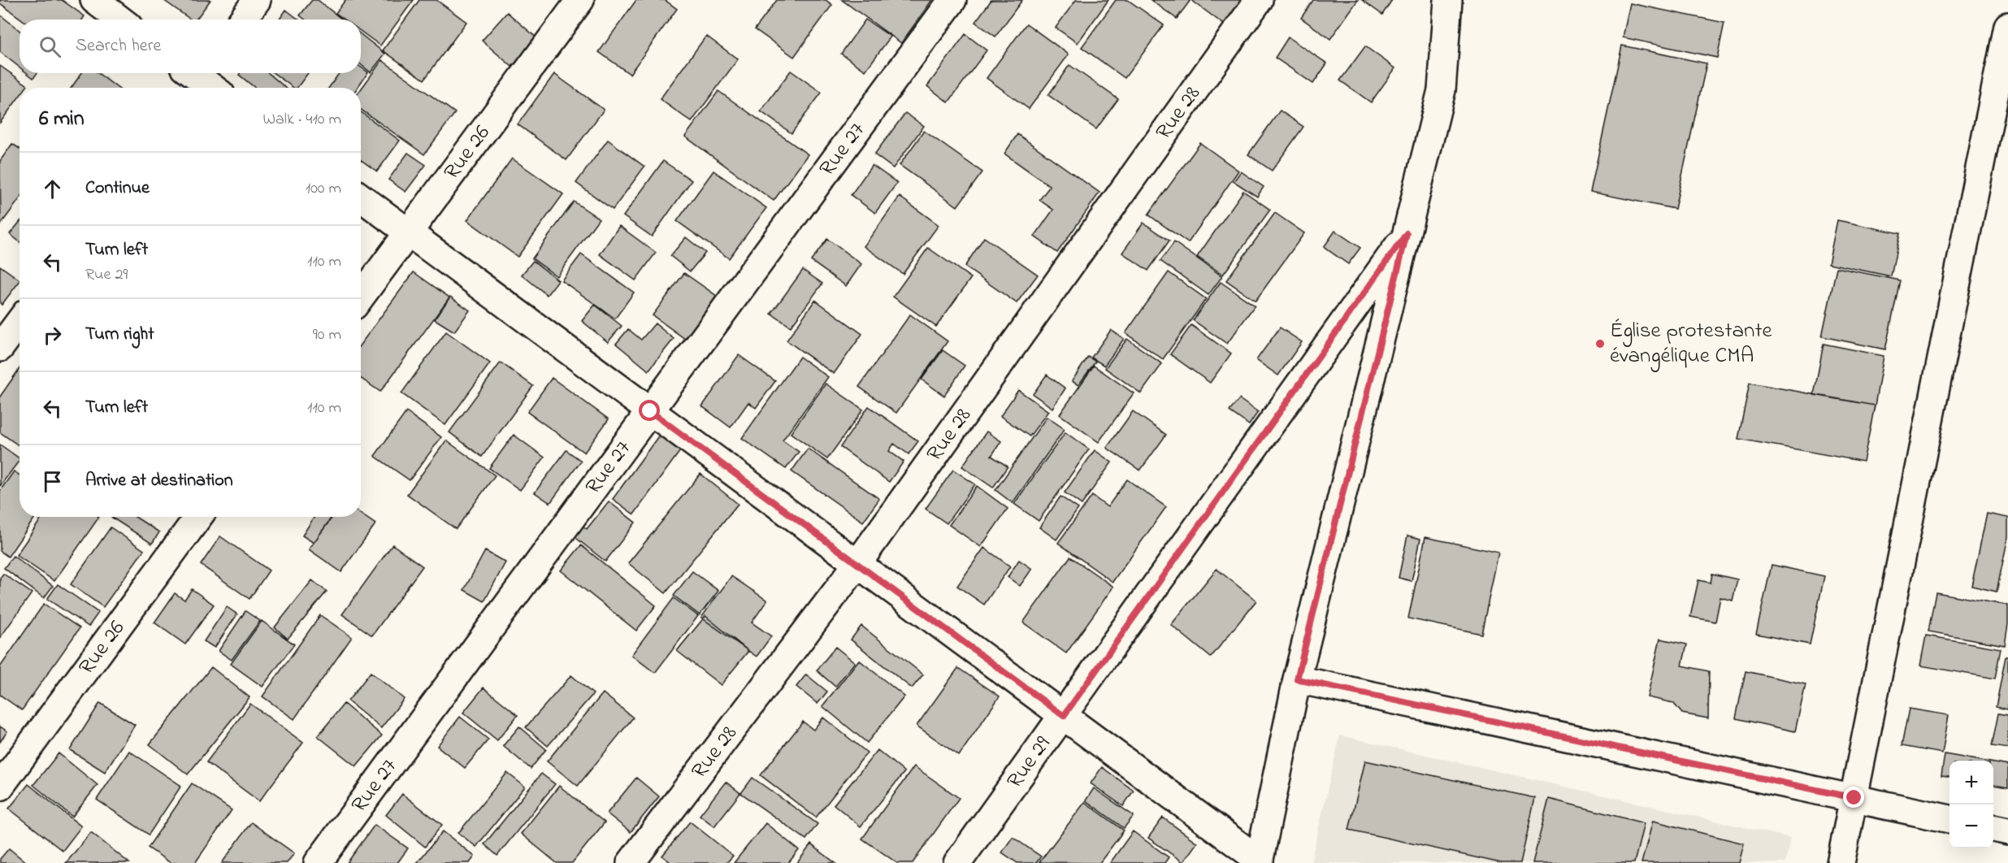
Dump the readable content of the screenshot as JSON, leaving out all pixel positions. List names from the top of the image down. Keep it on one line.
{"streets":{"street":["Rue 28","Rue 27","Rue 26","Rue 29"]},"places":["Église protestante évangélique CMA"],"page":{"search":"Search here","heading":["6 min","Walk · 410 m"],"list":[["Continue","100 m"],["Turn left","Rue 29","110 m"],["Turn right","90 m"],["Turn left","110 m"],"Arrive at destination"],"map_buttons":["+","−"]}}
